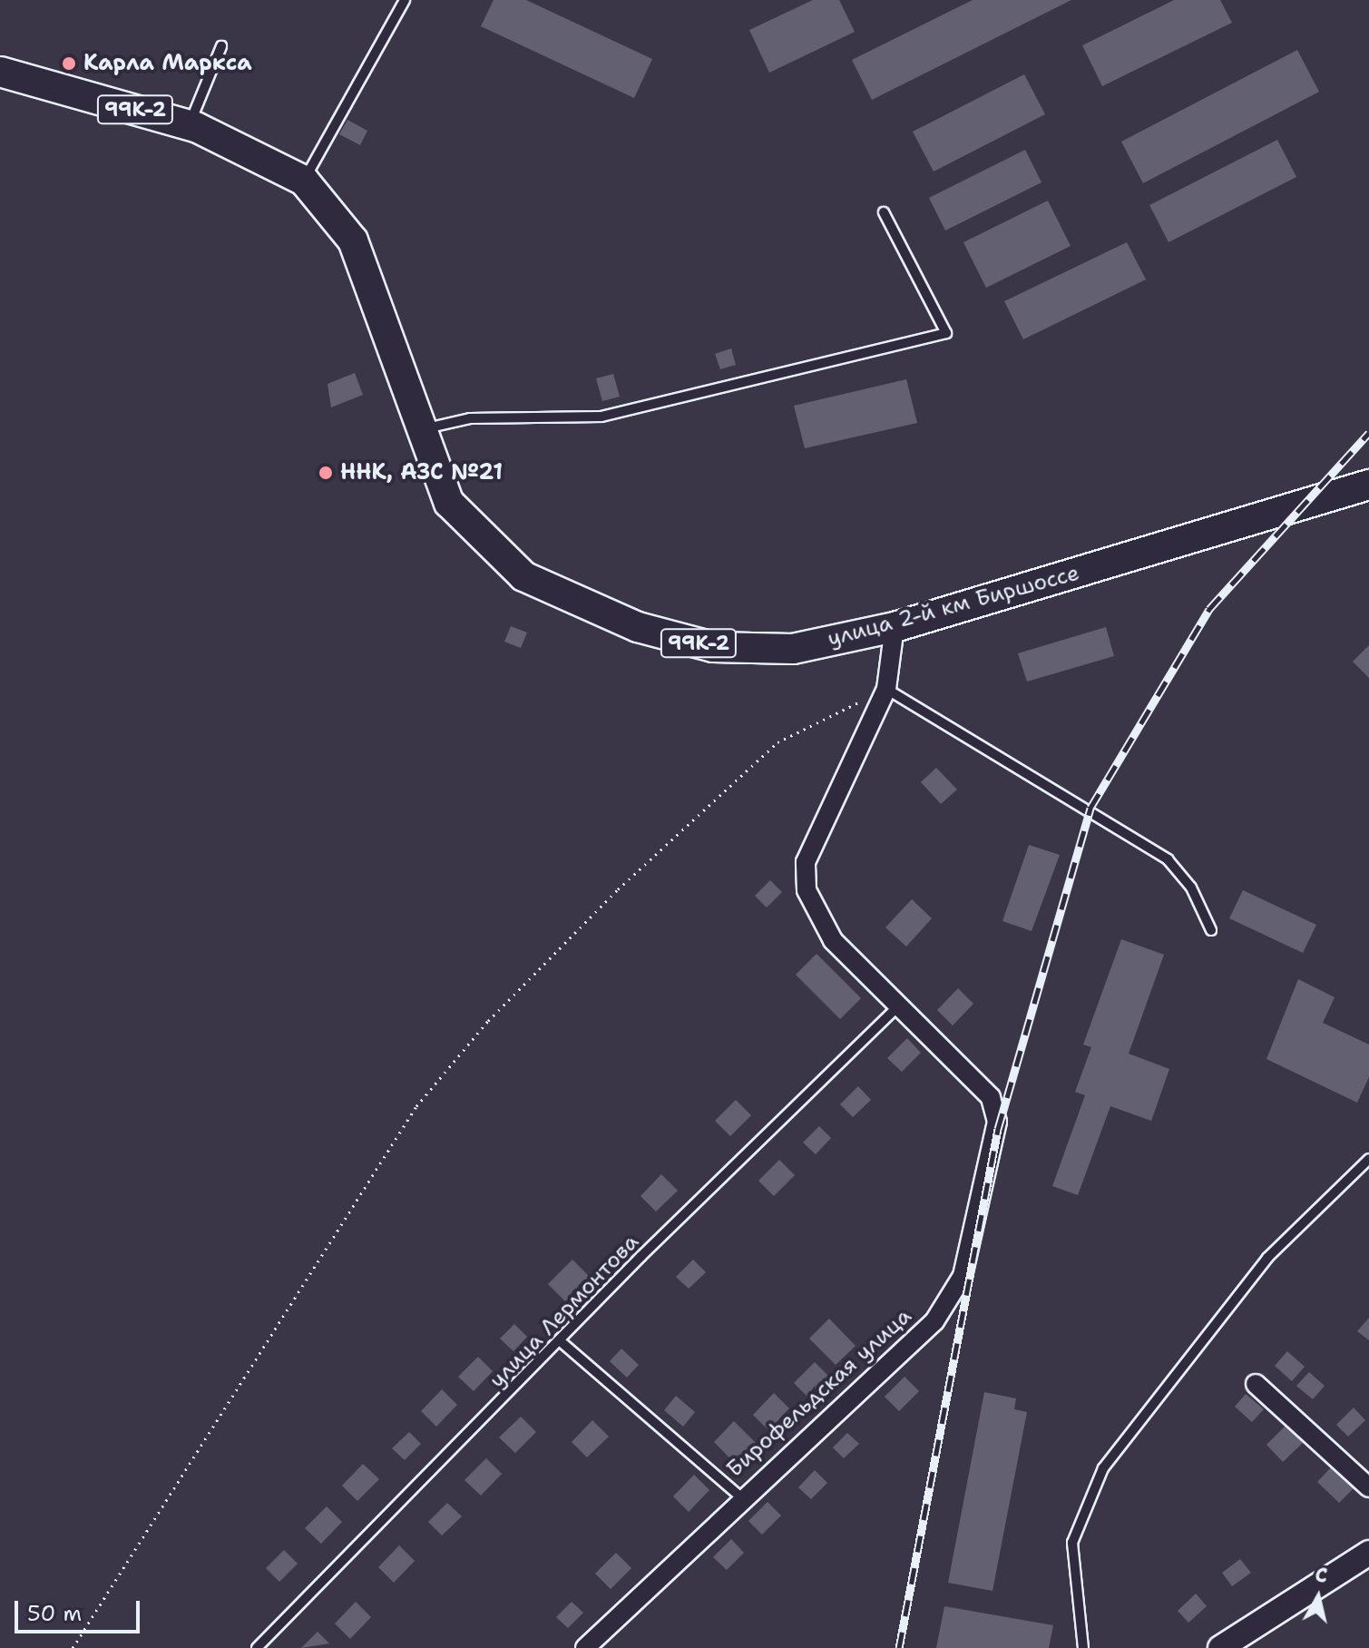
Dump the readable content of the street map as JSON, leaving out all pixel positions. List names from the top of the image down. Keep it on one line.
{"streets":{"main road":["99К-2","улица 2-й км Биршоссе"],"street":["Бирофельдская улица"],"lane":["улица Лермонтова"]},"crossings":[["99К-2","улица 2-й км Биршоссе"],["улица Лермонтова","Бирофельдская улица"]],"places":["Карла Маркса","ННК, АЗС №21"],"scale_bar":"50 m","north":"top"}
